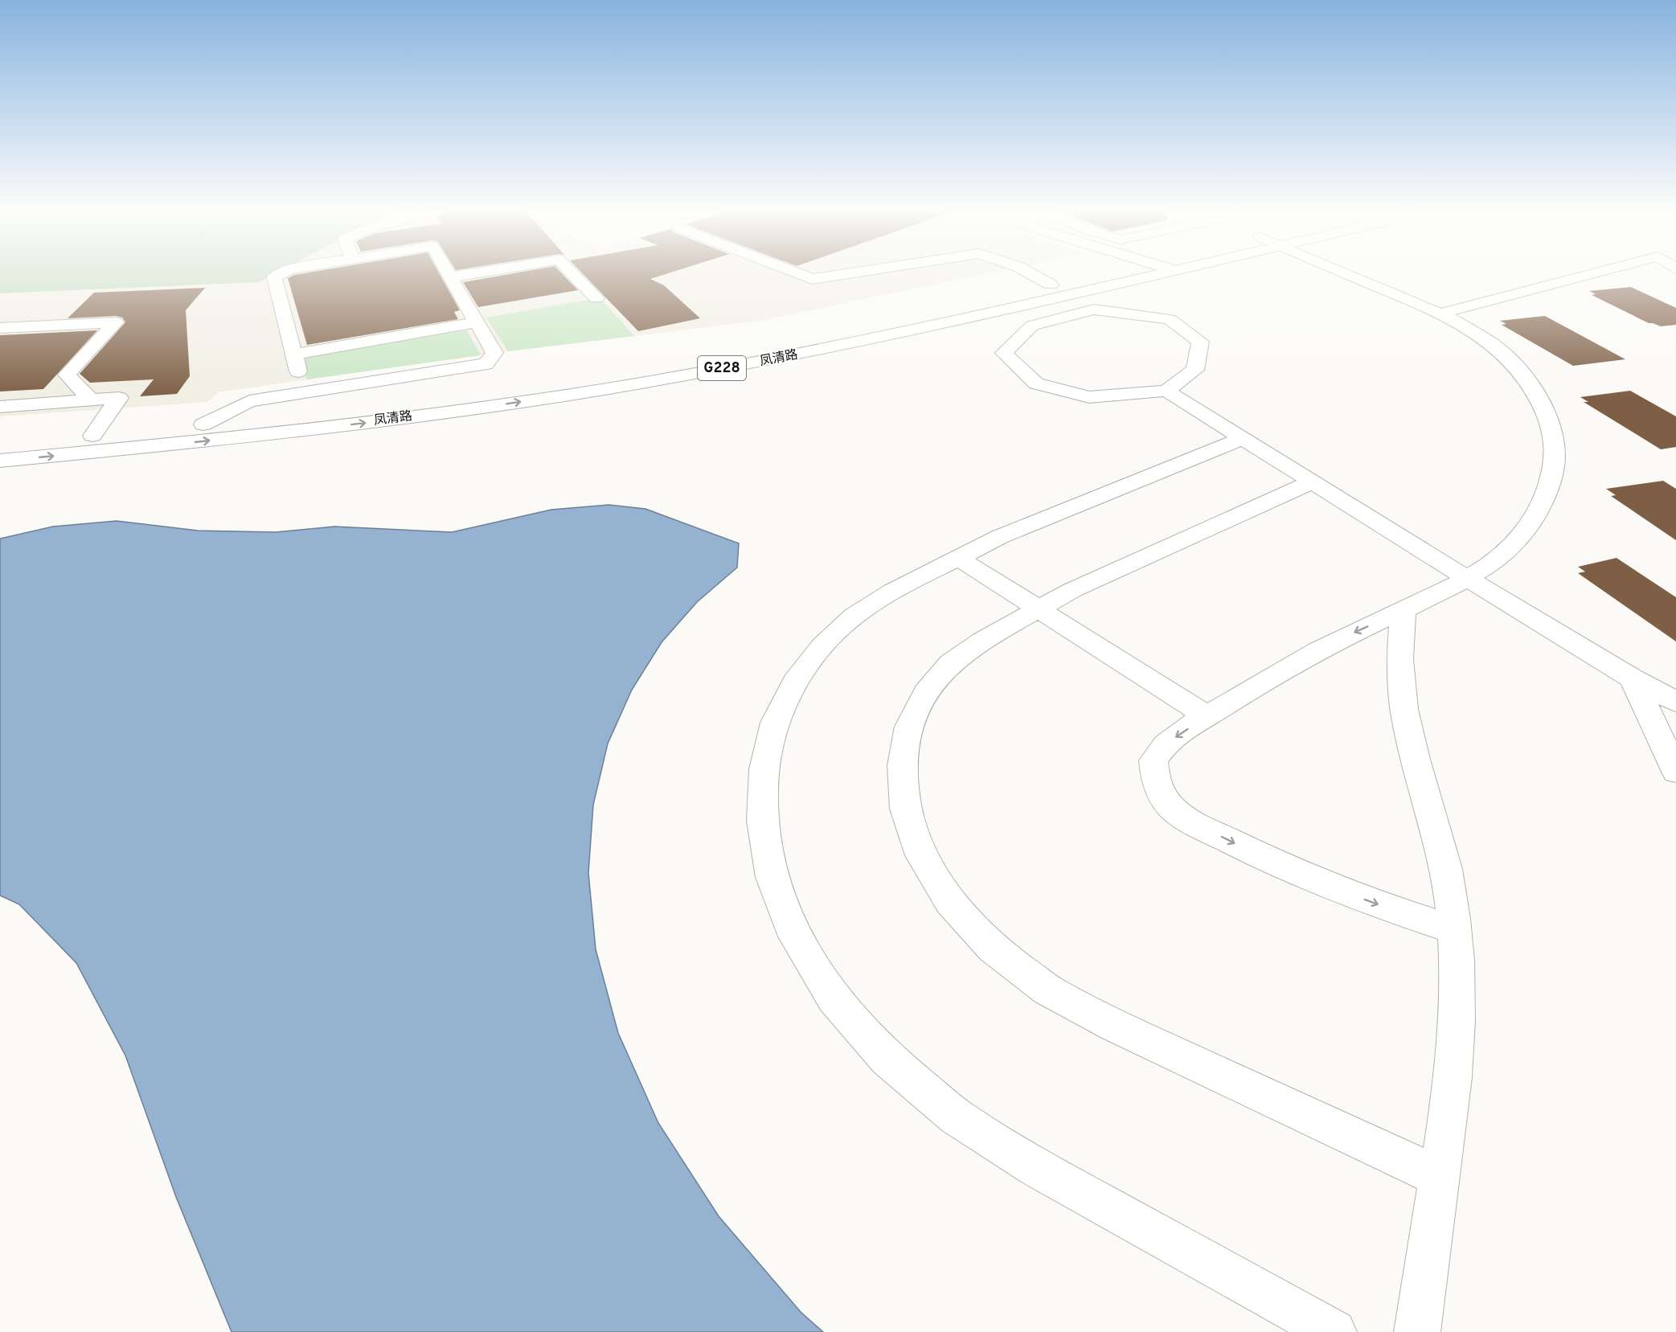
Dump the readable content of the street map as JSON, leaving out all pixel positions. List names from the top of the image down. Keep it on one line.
{"streets":{"main road":["凤清路","G228"]}}
